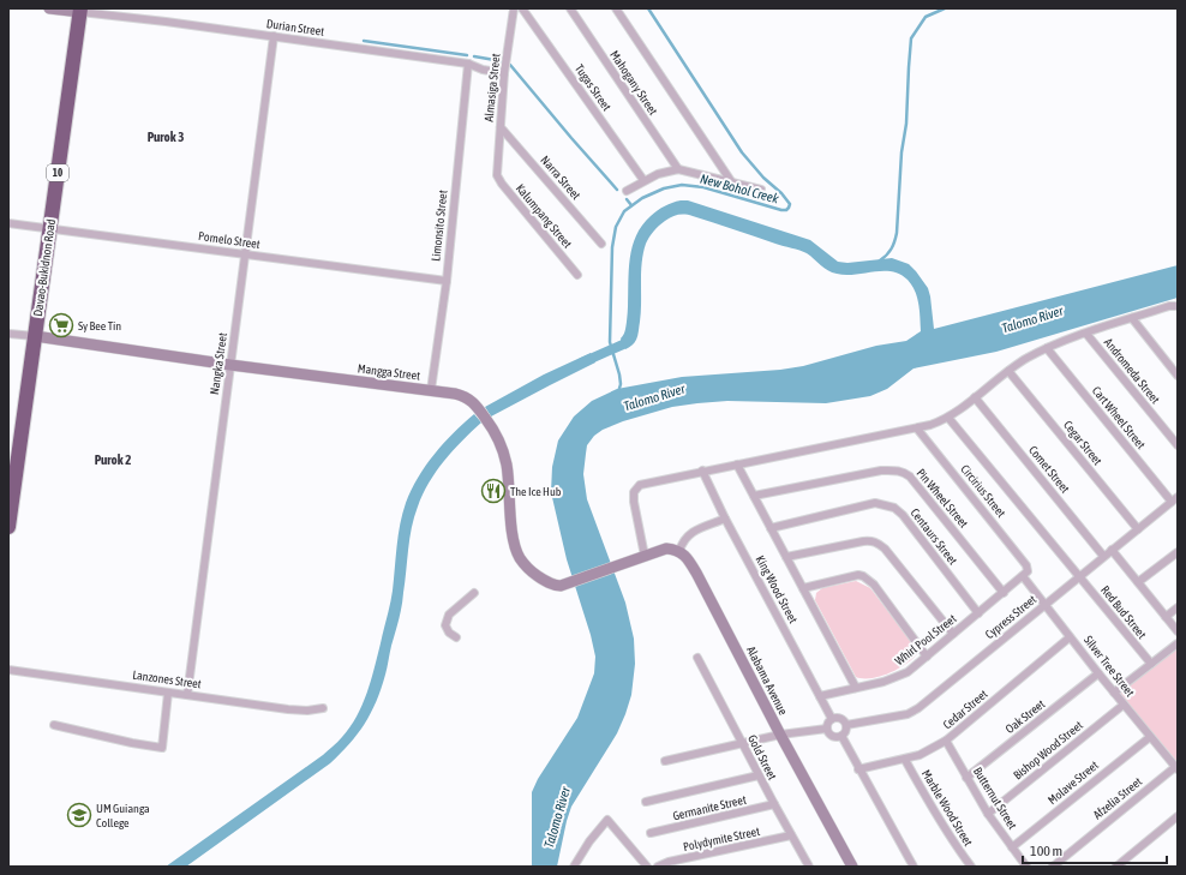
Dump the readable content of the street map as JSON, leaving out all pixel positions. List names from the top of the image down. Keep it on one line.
{"streets":{"highway":["10","Davao-Bukidnon Road"],"street":["Durian Street","Mahogany Street","Almasiga Street","Tugas Street","Narra Street","Kalumpang Street","Limonsito Street","Pomelo Street","Nangka Street","Andromeda Street","Mangga Street","Cart Wheel Street","Cegar Street","Comet Street","Circirius Street","Pin Wheel Street","Centaurs Street","King Wood Street","Red Bud Street","Cypress Street","Whirl Pool Street","Silver Tree Street","Lanzones Street","Alabama Avenue","Cedar Street","Oak Street","Bishop Wood Street","Gold Street","Molave Street","Butternut Street","Afzelia Street","Germanite Street","Marble Wood Street","Polydymite Street"]},"crossings":[["Durian Street","Almasiga Street"],["Durian Street","Limonsito Street"],["Durian Street","Davao-Bukidnon Road"],["Durian Street","Nangka Street"],["Almasiga Street","Narra Street"],["Almasiga Street","Kalumpang Street"],["Limonsito Street","Pomelo Street"],["Limonsito Street","Mangga Street"],["Pomelo Street","Davao-Bukidnon Road"],["Pomelo Street","Nangka Street"],["Davao-Bukidnon Road","Mangga Street"],["Nangka Street","Mangga Street"],["Nangka Street","Lanzones Street"],["Cart Wheel Street","Cypress Street"],["Cegar Street","Cypress Street"],["Comet Street","Cypress Street"],["Circirius Street","Whirl Pool Street"],["Pin Wheel Street","Whirl Pool Street"],["Centaurs Street","Whirl Pool Street"],["King Wood Street","Cypress Street"],["King Wood Street","Whirl Pool Street"],["Red Bud Street","Cypress Street"],["Cypress Street","Silver Tree Street"],["Whirl Pool Street","Silver Tree Street"],["Silver Tree Street","Cedar Street"],["Silver Tree Street","Oak Street"],["Silver Tree Street","Bishop Wood Street"],["Silver Tree Street","Molave Street"],["Silver Tree Street","Afzelia Street"],["Cedar Street","Butternut Street"],["Cedar Street","Marble Wood Street"],["Oak Street","Butternut Street"],["Bishop Wood Street","Butternut Street"],["Gold Street","Germanite Street"],["Gold Street","Polydymite Street"],["Molave Street","Butternut Street"]],"districts":["Purok 3","Purok 2"],"water":["New Bohol Creek","Talomo River"],"places":{"supermarket":["Sy Bee Tin"],"restaurant":["The Ice Hub"],"school or university":["UM Guianga College"]},"scale_bar":"100 m"}
